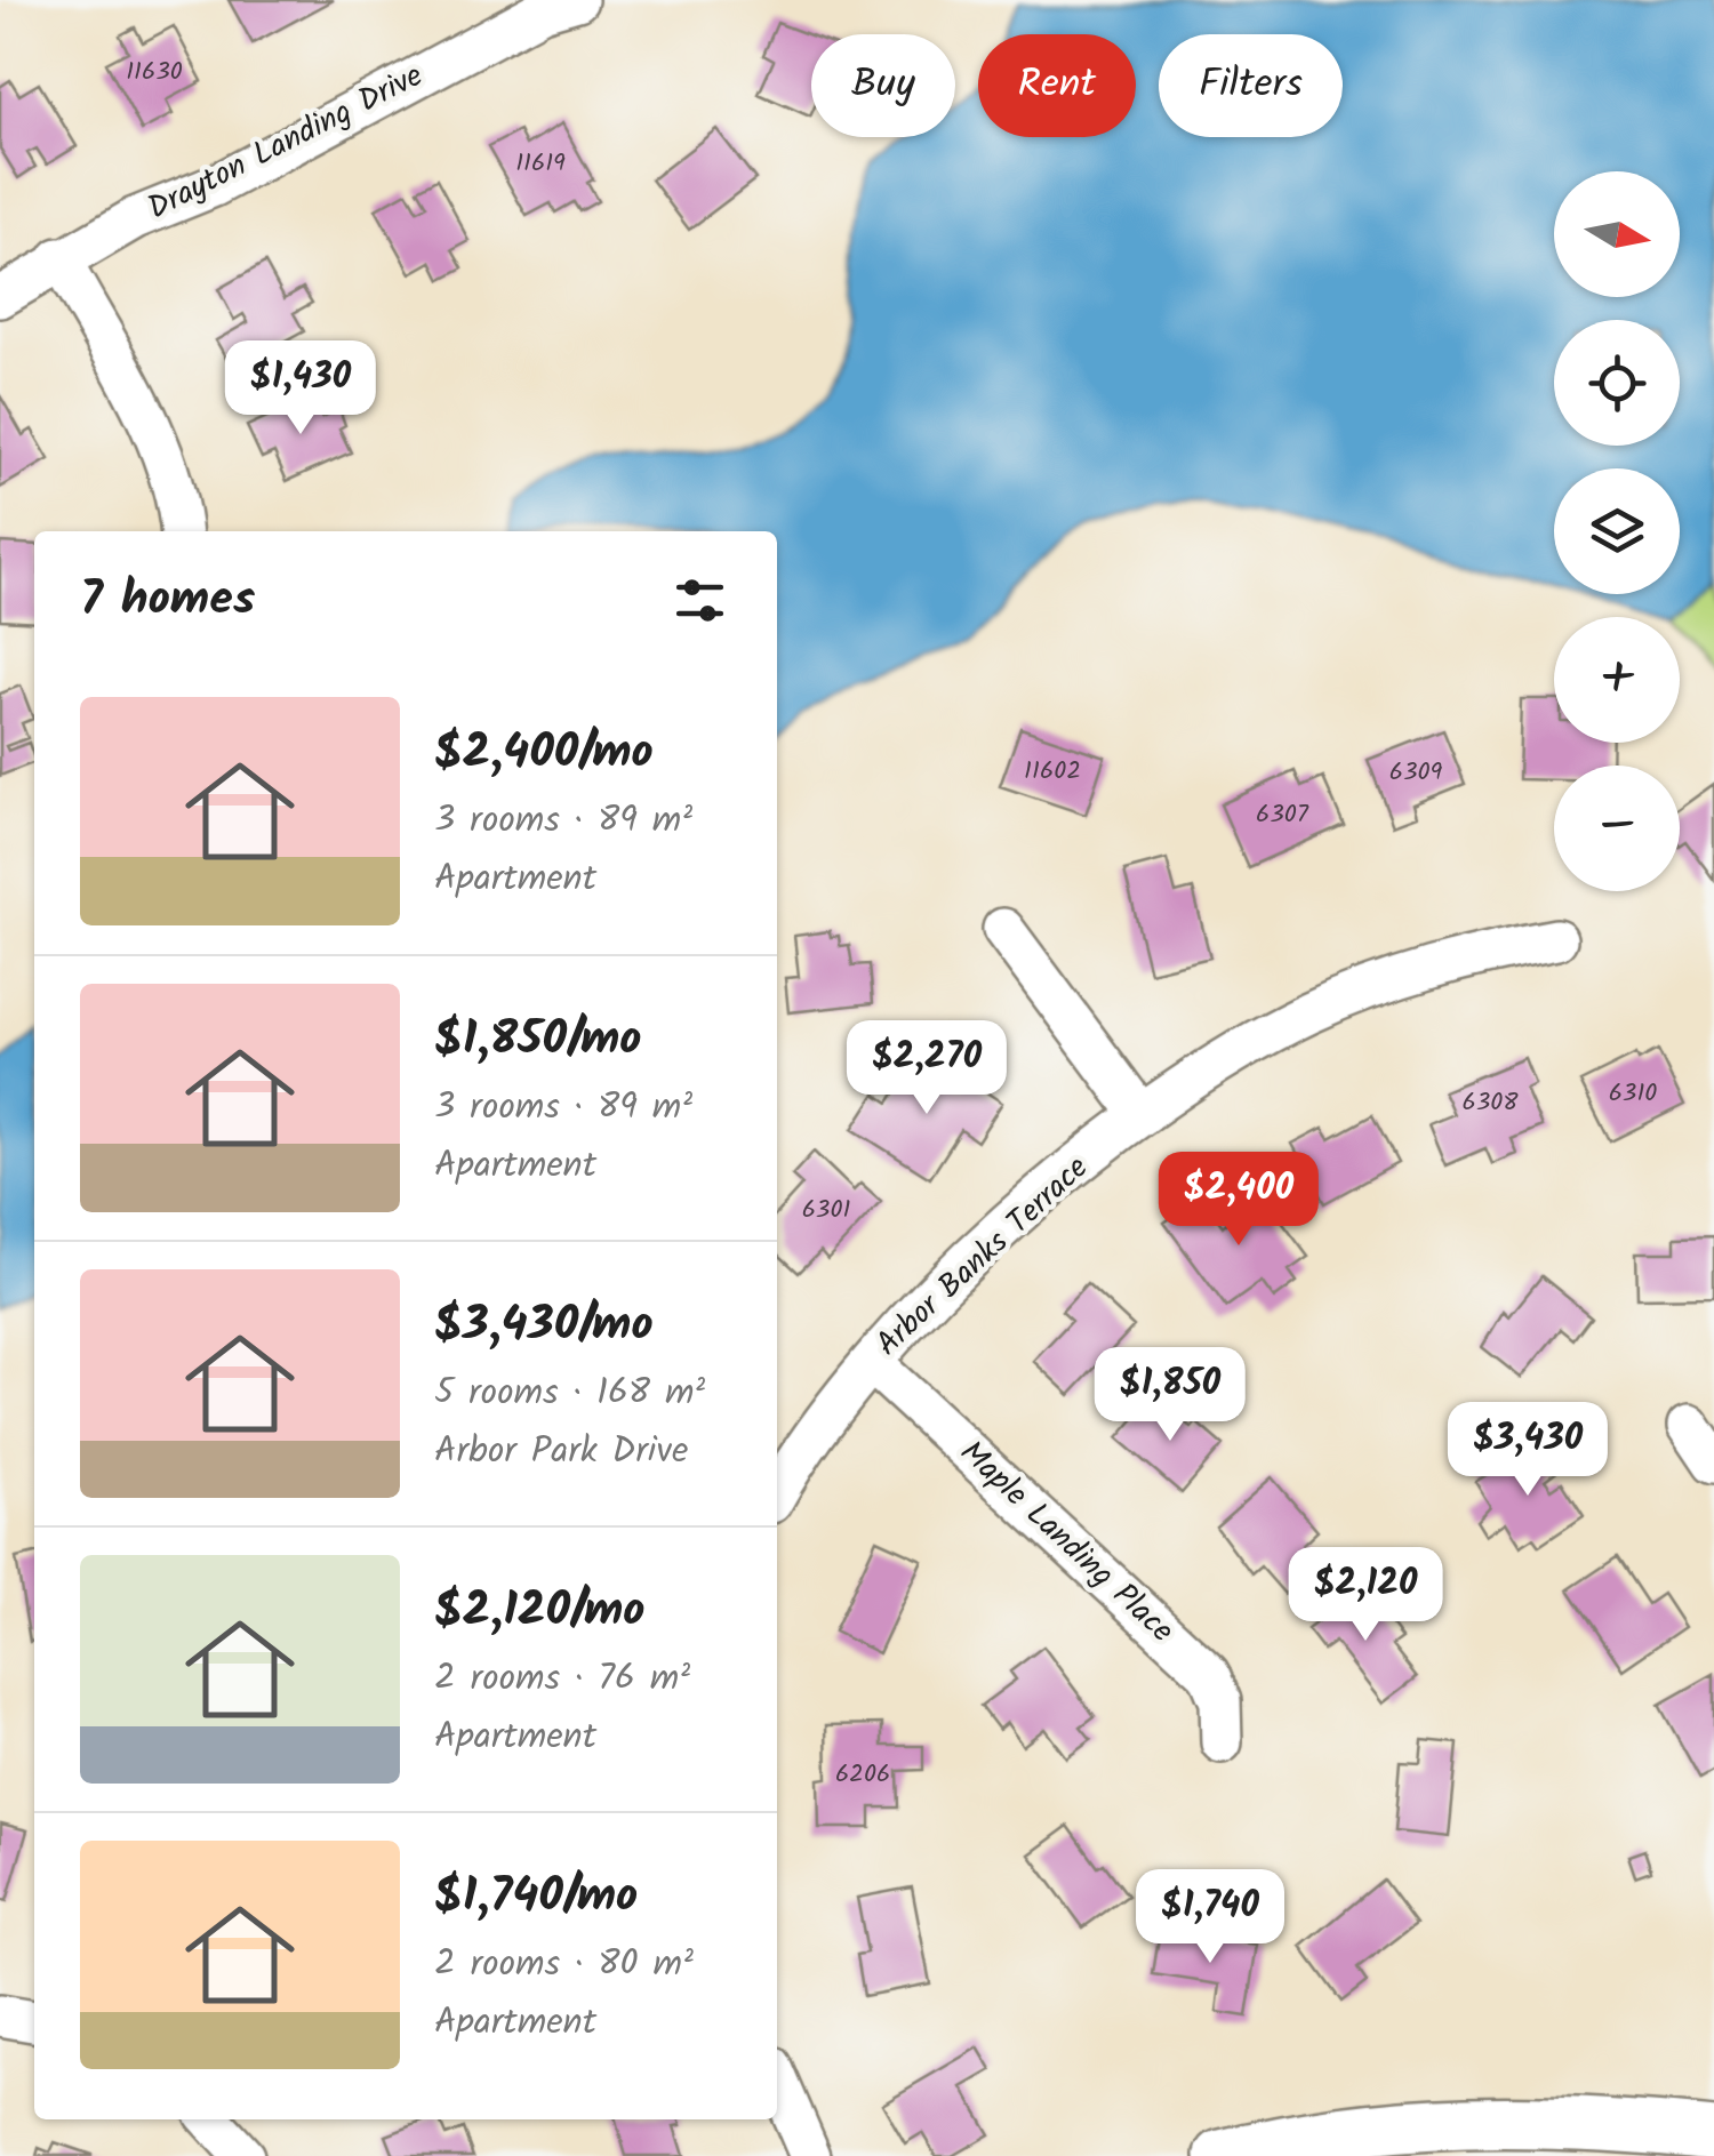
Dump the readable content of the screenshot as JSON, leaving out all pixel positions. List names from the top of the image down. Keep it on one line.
{"streets":{"street":["Drayton Landing Drive","Arbor Banks Terrace","Maple Landing Place"]},"crossings":[["Arbor Banks Terrace","Maple Landing Place"]],"house_numbers":["11630","11619","11602","6309","6307","6310","6308","6301","6206"],"north":"right","page":{"chip":["Buy","Rent","Filters"],"map_buttons":["+","−"],"price":["$1,430","$2,270","$2,400","$1,850","$3,430","$2,120","$1,740"],"heading":"7 homes","list":[{"name":"$2,400/mo","note":"3 rooms · 89 m² · Apartment"},{"name":"$1,850/mo","note":"3 rooms · 89 m² · Apartment"},{"name":"$3,430/mo","note":"5 rooms · 168 m² · Arbor Park Drive"},{"name":"$2,120/mo","note":"2 rooms · 76 m² · Apartment"},{"name":"$1,740/mo","note":"2 rooms · 80 m² · Apartment"}]}}
